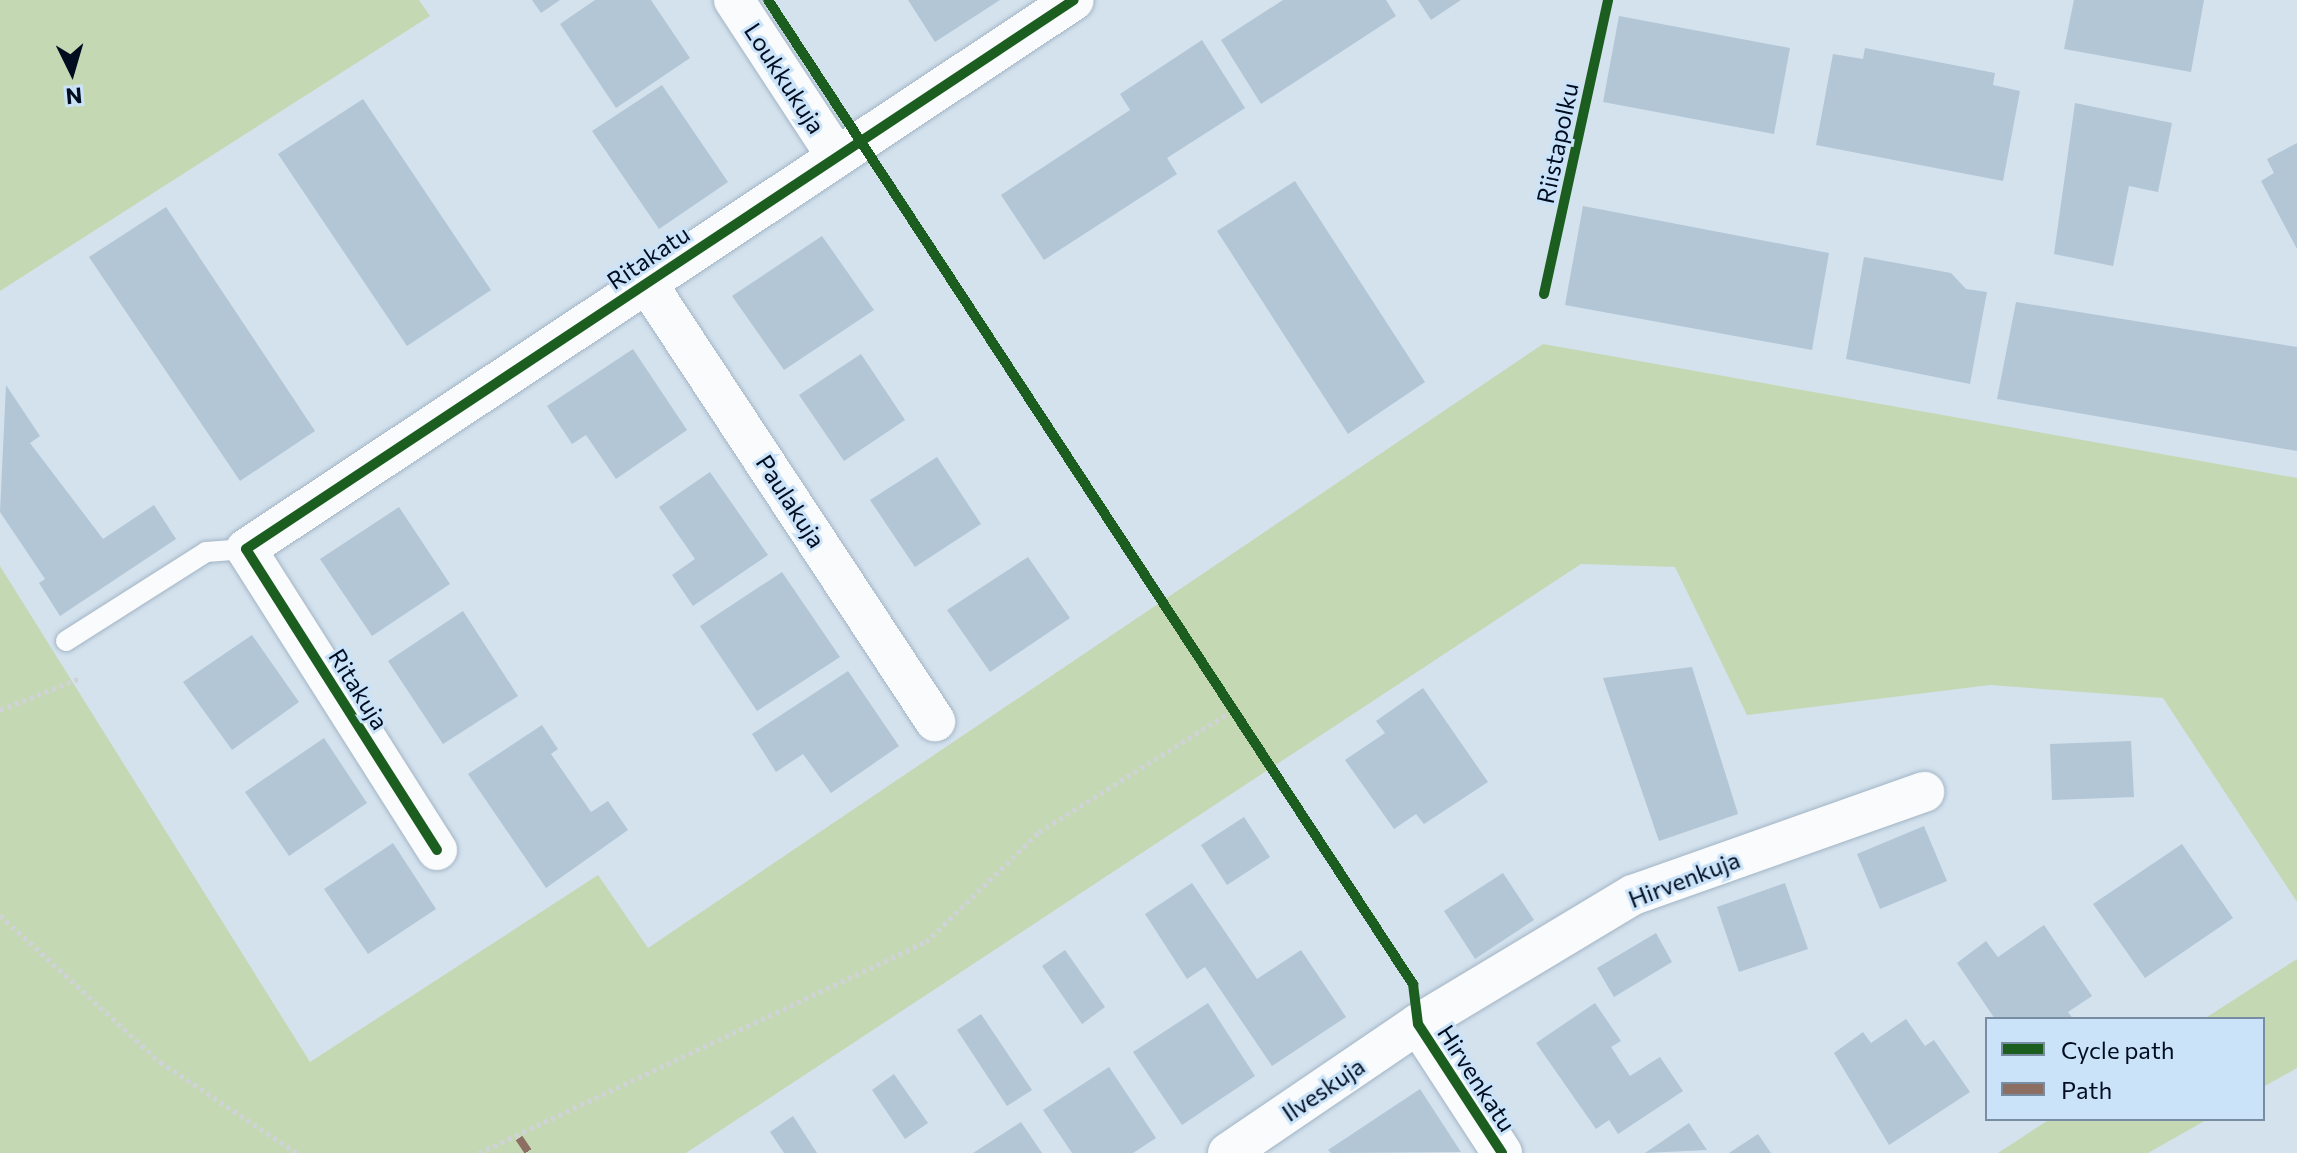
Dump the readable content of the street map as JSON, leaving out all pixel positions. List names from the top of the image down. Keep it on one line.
{"streets":{"street":["Loukkukuja","Ritakatu","Paulakuja","Ritakuja","Hirvenkuja","Hirvenkatu","Ilveskuja"],"cycle path":["Riistapolku"]},"crossings":[["Loukkukuja","Ritakatu"],["Ritakatu","Paulakuja"],["Ritakatu","Ritakuja"],["Hirvenkuja","Hirvenkatu"],["Hirvenkuja","Ilveskuja"],["Hirvenkatu","Ilveskuja"]],"legend":["Cycle path","Path"],"north":"bottom"}
